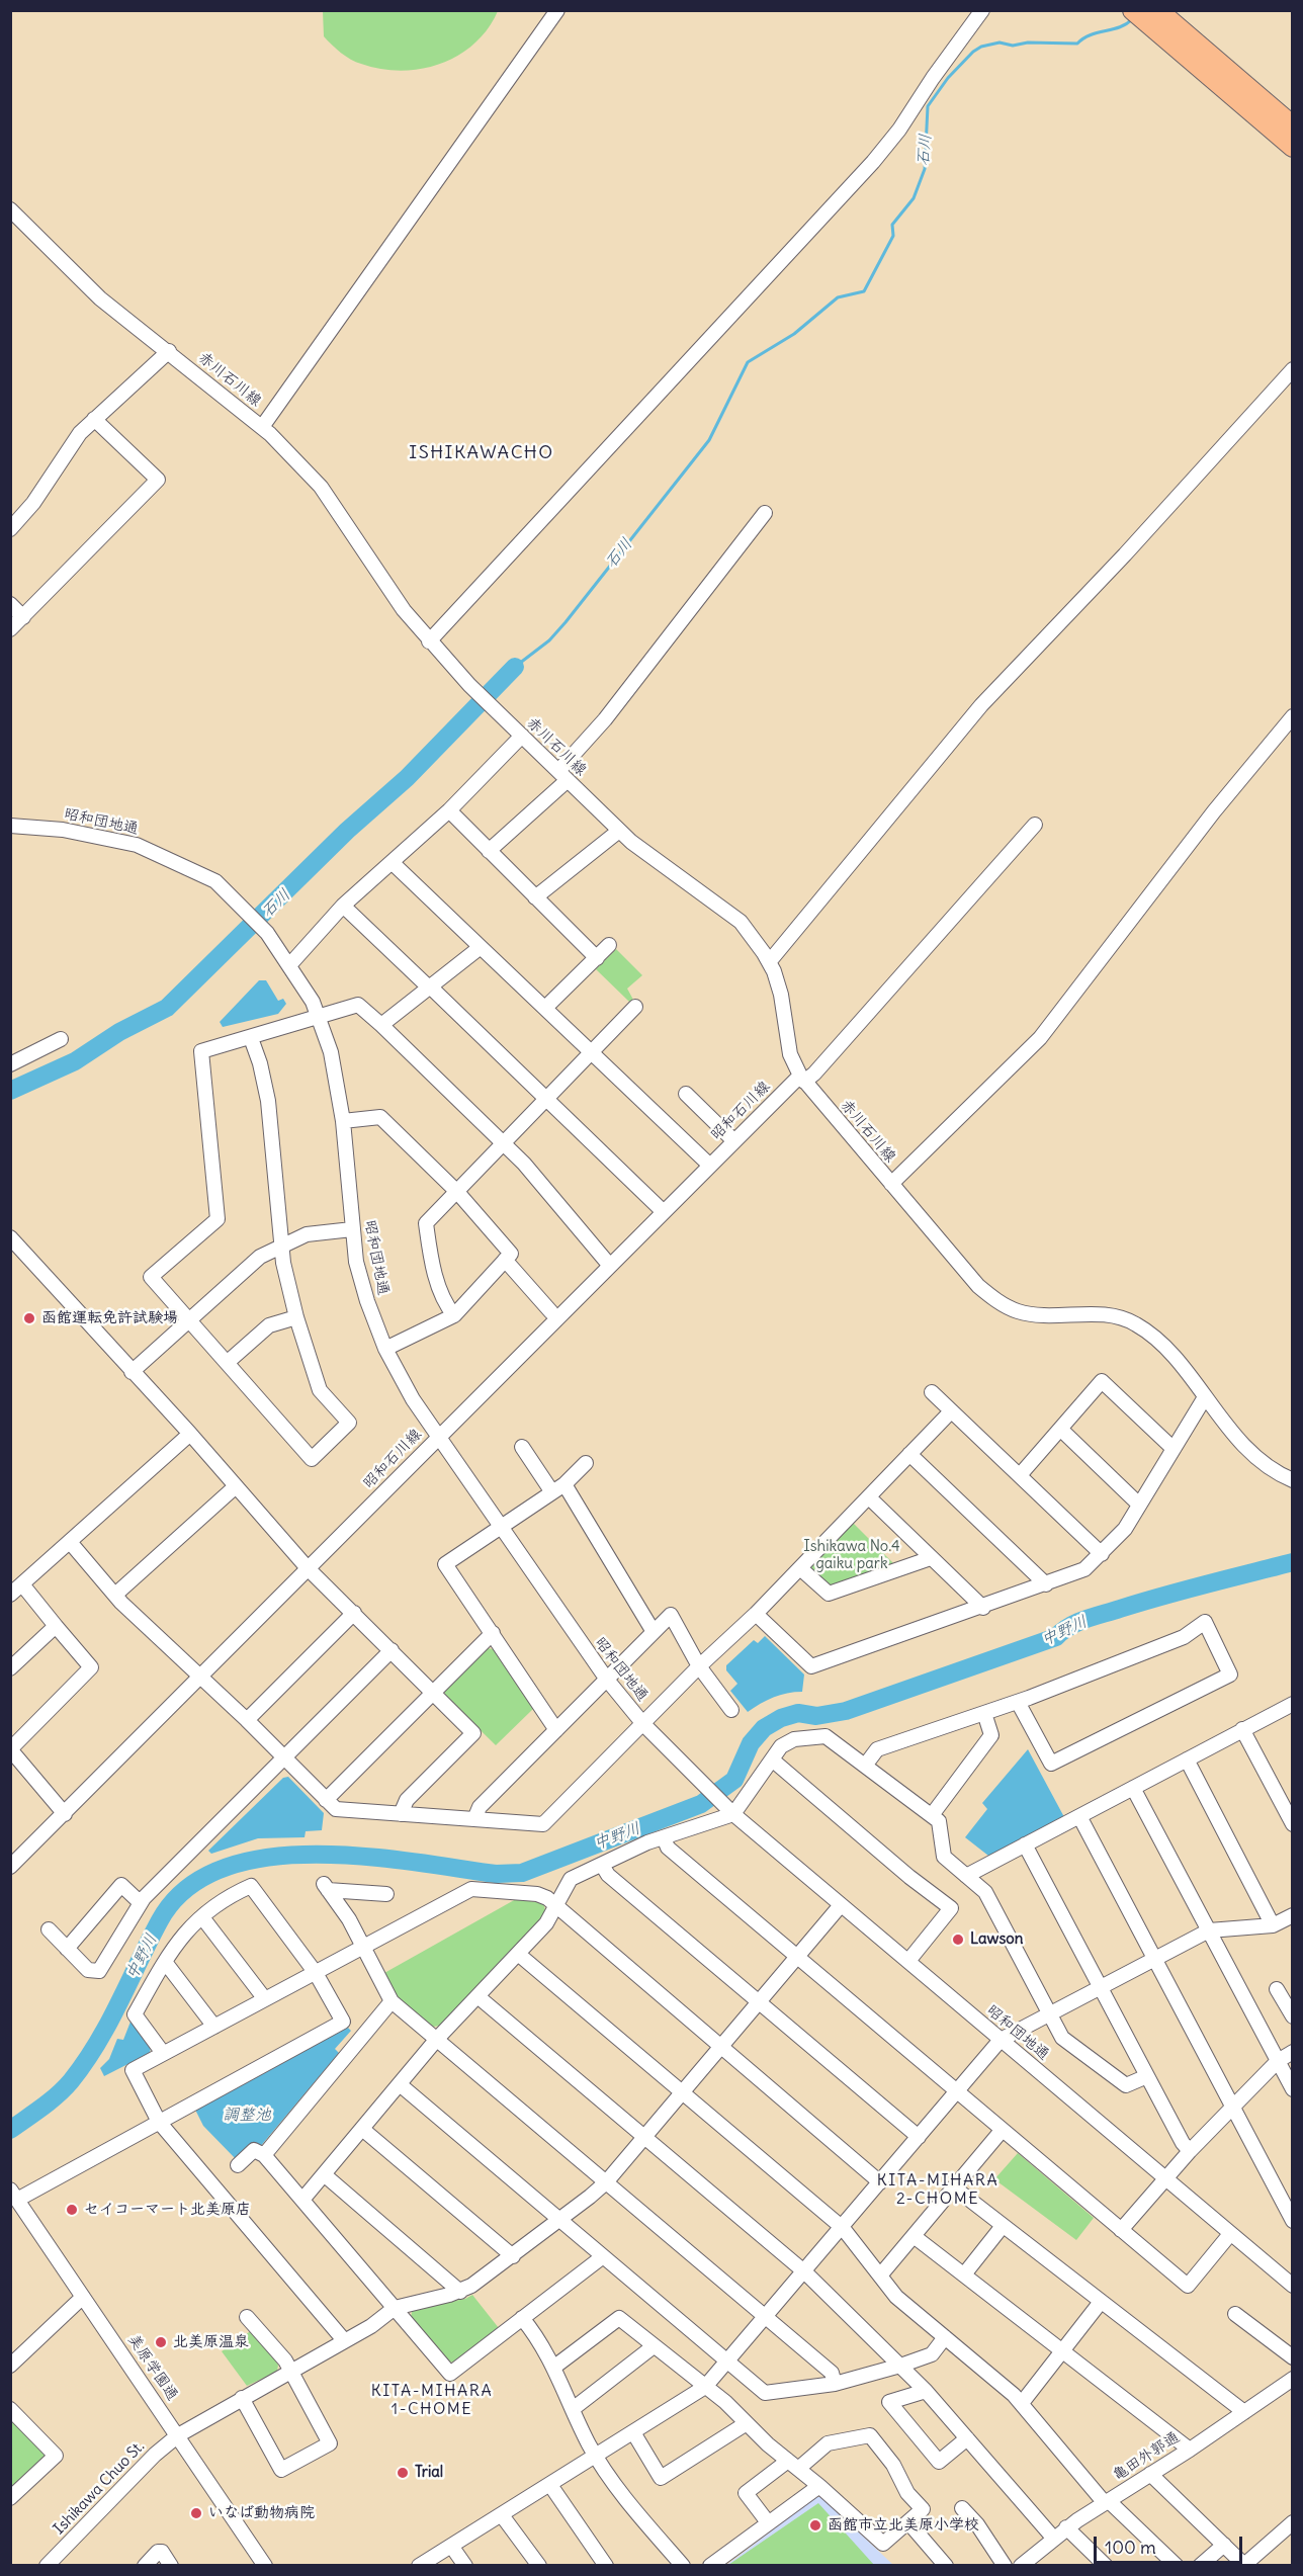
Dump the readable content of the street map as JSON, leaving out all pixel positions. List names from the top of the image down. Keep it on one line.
{"streets":{"street":["赤川石川線","昭和団地通","昭和石川線","美原学園通","亀田外郭通","Ishikawa Chuo St."]},"crossings":[["赤川石川線","昭和石川線"],["昭和団地通","昭和石川線"],["美原学園通","Ishikawa Chuo St."]],"districts":["ISHIKAWACHO","KITA-MIHARA 2-CHOME","KITA-MIHARA 1-CHOME"],"water":["石川","中野川","調整池"],"parks":["Ishikawa No.4 gaiku park"],"places":["函館運転免許試験場","Lawson","セイコーマート北美原店","北美原温泉","Trial","いなば動物病院","函館市立北美原小学校"],"scale_bar":"100 m"}
